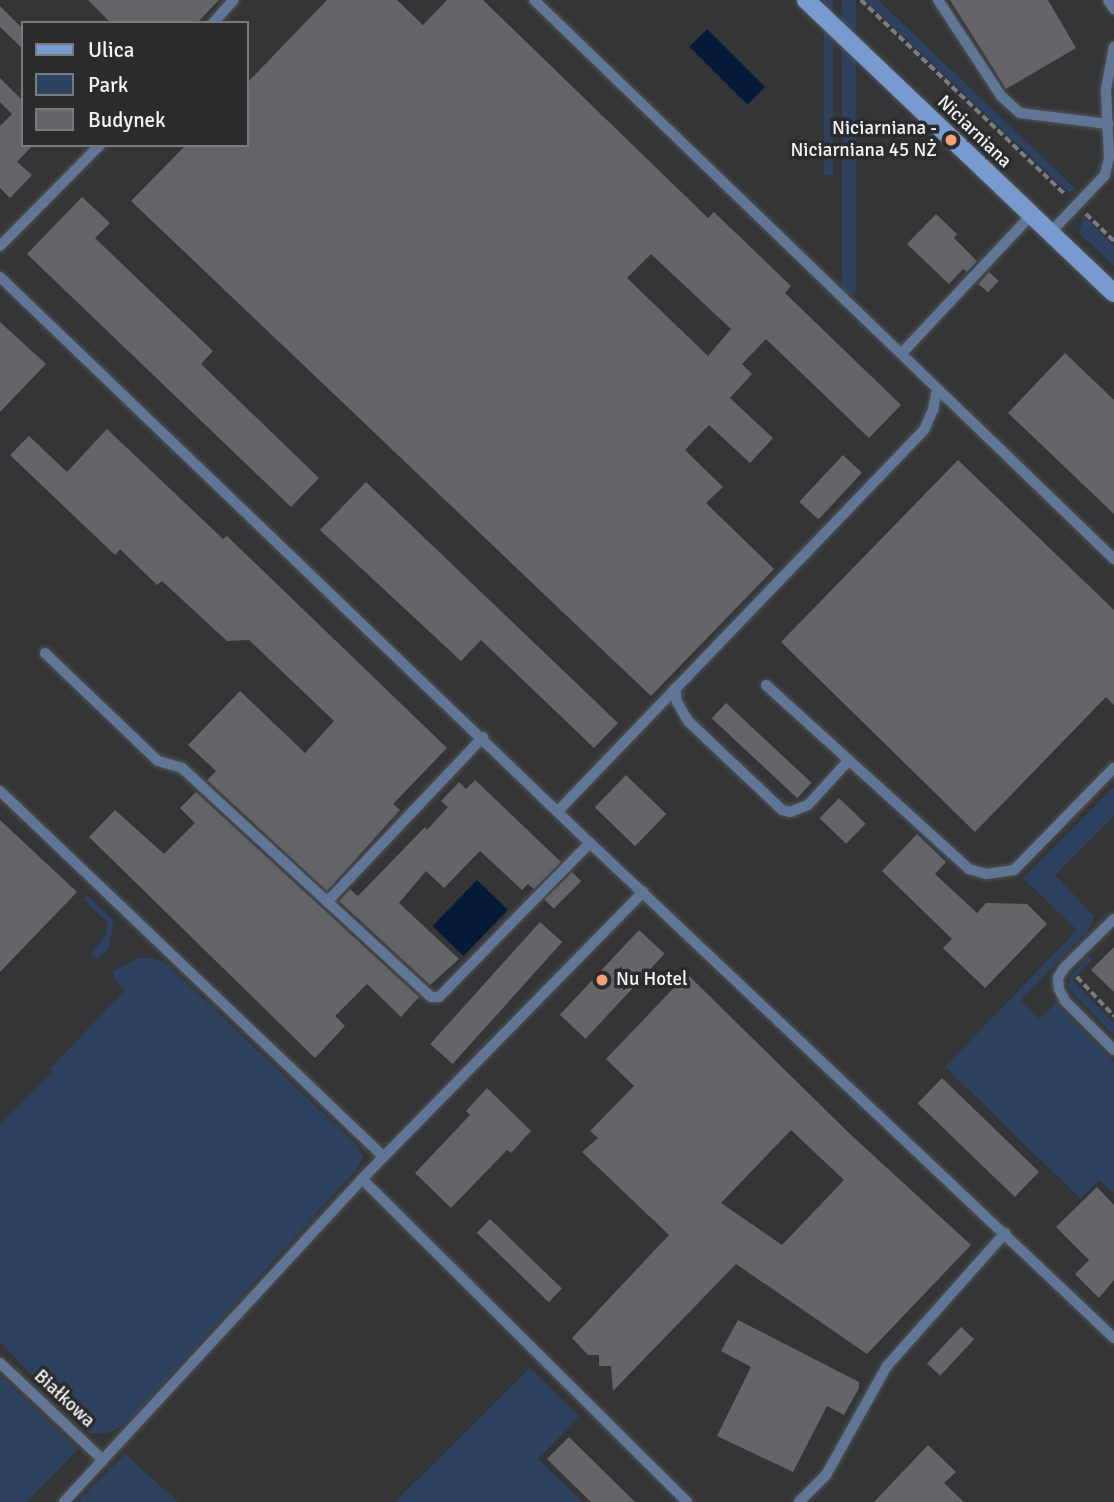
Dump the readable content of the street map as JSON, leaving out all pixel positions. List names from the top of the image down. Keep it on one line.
{"streets":{"street":["Niciarniana"],"lane":["Białkowa"]},"places":["Niciarniana - Niciarniana 45 NŻ","Nu Hotel"],"legend":["Ulica","Park","Budynek"]}
